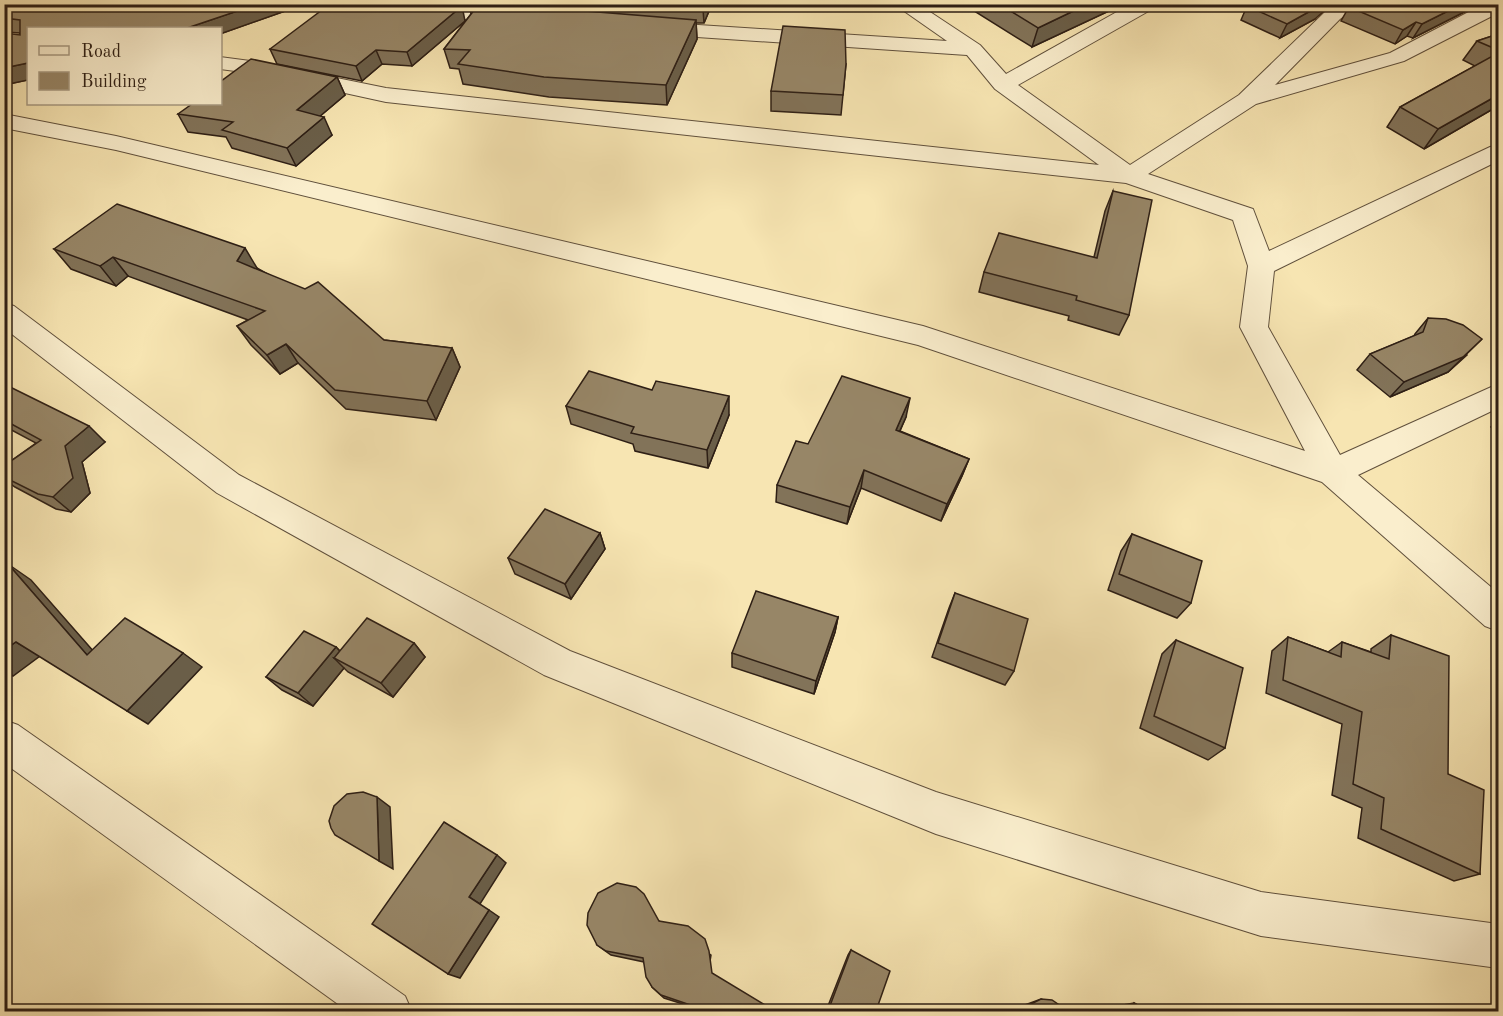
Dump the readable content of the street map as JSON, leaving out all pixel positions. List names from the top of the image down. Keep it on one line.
{"legend":["Road","Building"]}
